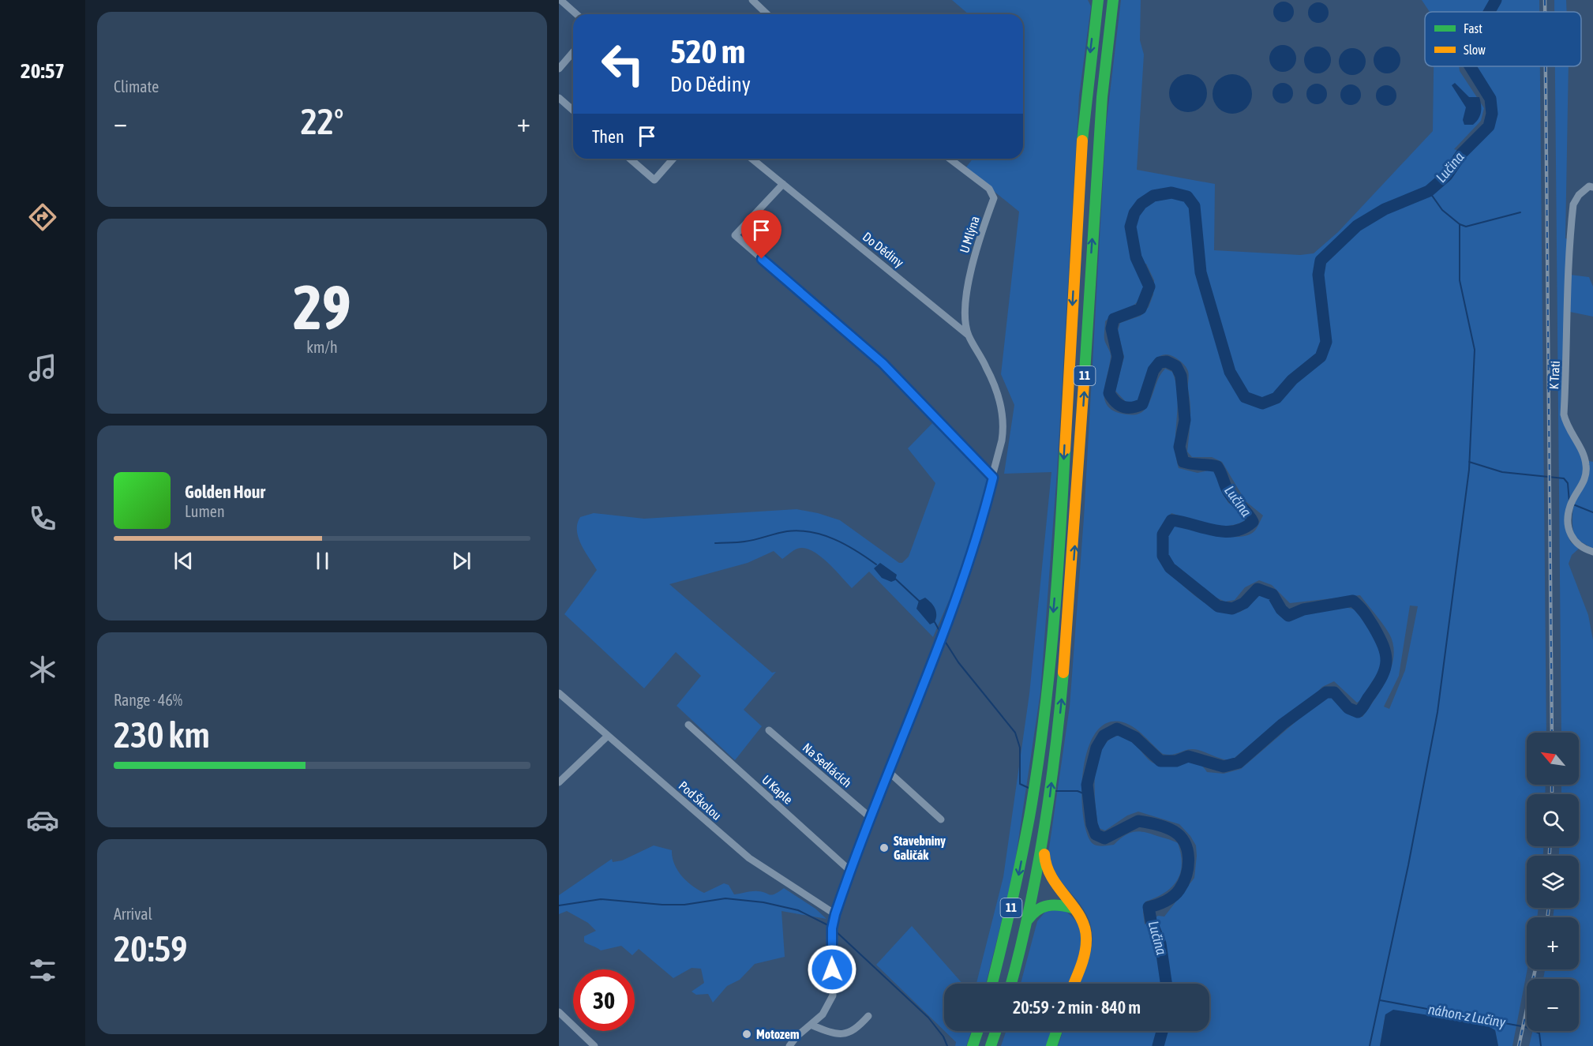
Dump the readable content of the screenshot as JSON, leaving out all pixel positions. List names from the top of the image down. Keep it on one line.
{"streets":{"highway":["11"],"street":["U Mlýna","Do Dědiny","K Trati","Na Sedlácích","U Kaple","Pod Školou"]},"crossings":[["U Mlýna","Do Dědiny"]],"water":["Lučina","náhon-z Lučiny"],"places":["Stavebniny Galičák","Motozem"],"legend":["Fast","Slow"],"north":"top left","page":{"tabs":"20:57","tile":["Climate",["29","km/h"],["Range · 46%","230 km"],["Arrival","20:59"]],"turn":["520 m","Do Dědiny"],"heat":["−","22°","+"],"then":"Then","song":["Golden Hour","Lumen"],"map_buttons":["+","−"],"limit":"30","trip":"20:59 · 2 min · 840 m"}}
